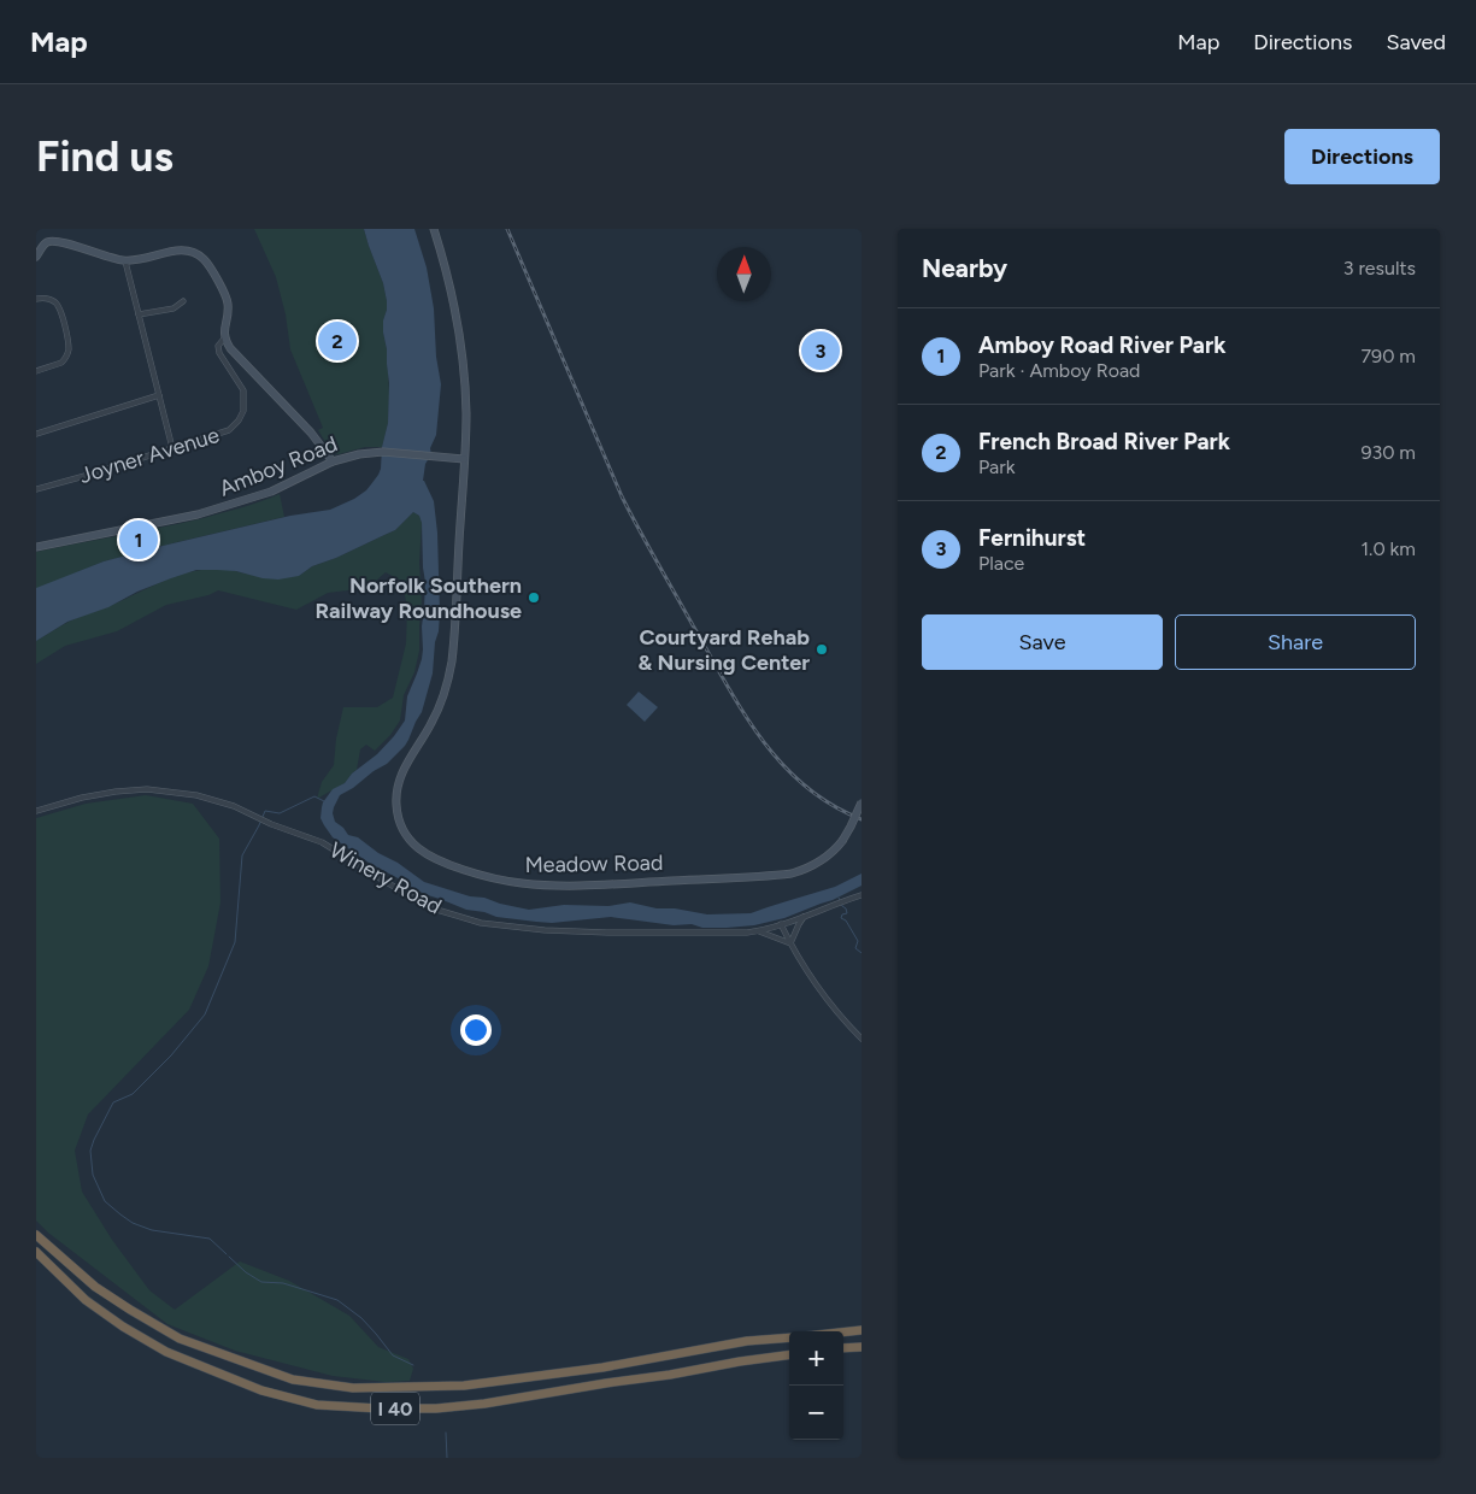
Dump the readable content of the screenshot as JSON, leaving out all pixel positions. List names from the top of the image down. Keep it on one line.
{"streets":{"highway":["I 40"],"main road":["Amboy Road","Meadow Road"],"street":["Joyner Avenue","Winery Road"]},"crossings":[["Amboy Road","Meadow Road"]],"places":["Norfolk Southern Railway Roundhouse","Courtyard Rehab & Nursing Center"],"north":"top","page":{"header":"Map","nav":["Map","Directions","Saved"],"buttons":["Directions",["Save","Share"]],"title":"Find us","heading":["Nearby","3 results"],"list":[{"mark":"1","name":"Amboy Road River Park","note":"Park · Amboy Road","value":"790 m"},{"mark":"2","name":"French Broad River Park","note":"Park","value":"930 m"},{"mark":"3","name":"Fernihurst","note":"Place","value":"1.0 km"}],"pins":["2","3","1"],"map_buttons":["+","−"]}}
